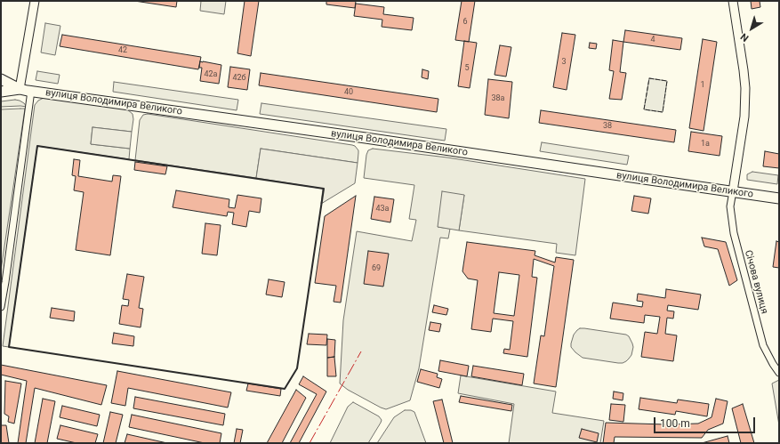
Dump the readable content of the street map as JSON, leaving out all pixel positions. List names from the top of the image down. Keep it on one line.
{"streets":{"main road":["вулиця Володимира Великого"],"street":["Січова вулиця"]},"crossings":[["вулиця Володимира Великого","Січова вулиця"]],"house_numbers":["6","4","42","3","5","42а","42б","1","40","38а","38","1а","43а","69"],"scale_bar":"100 m","north":"bottom left"}
